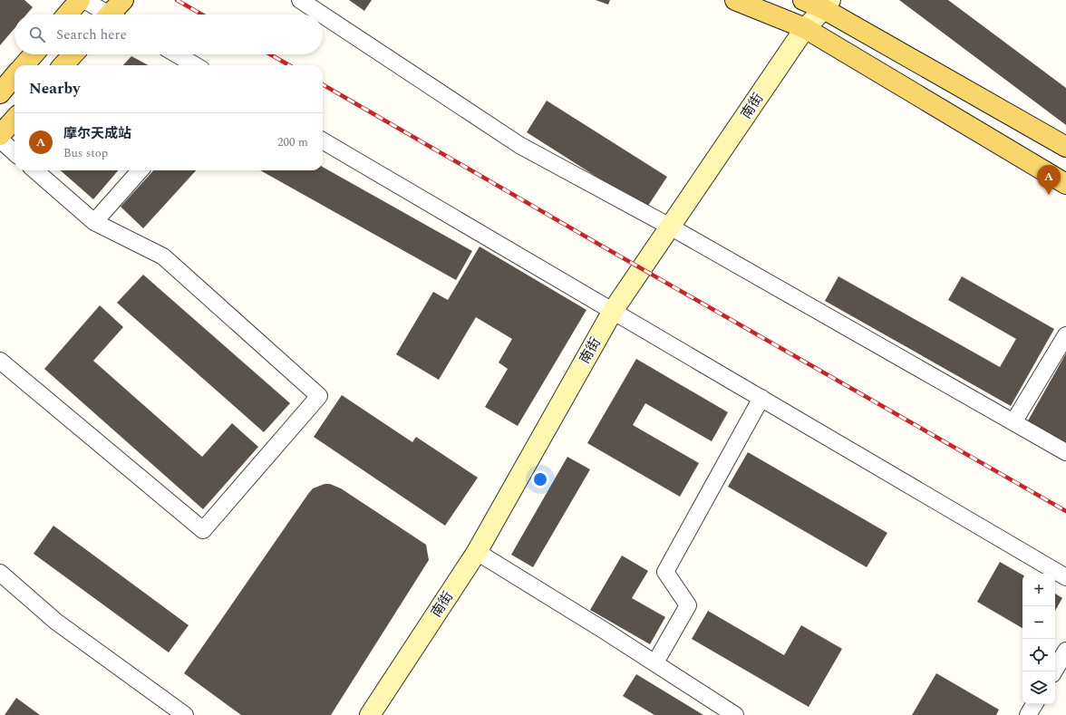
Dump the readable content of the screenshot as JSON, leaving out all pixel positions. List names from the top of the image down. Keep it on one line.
{"streets":{"street":["南街"]},"page":{"search":"Search here","heading":"Nearby","list":[{"mark":"A","name":"摩尔天成站","note":"Bus stop","value":"200 m"}],"pins":"A","map_buttons":["+","−"]}}
